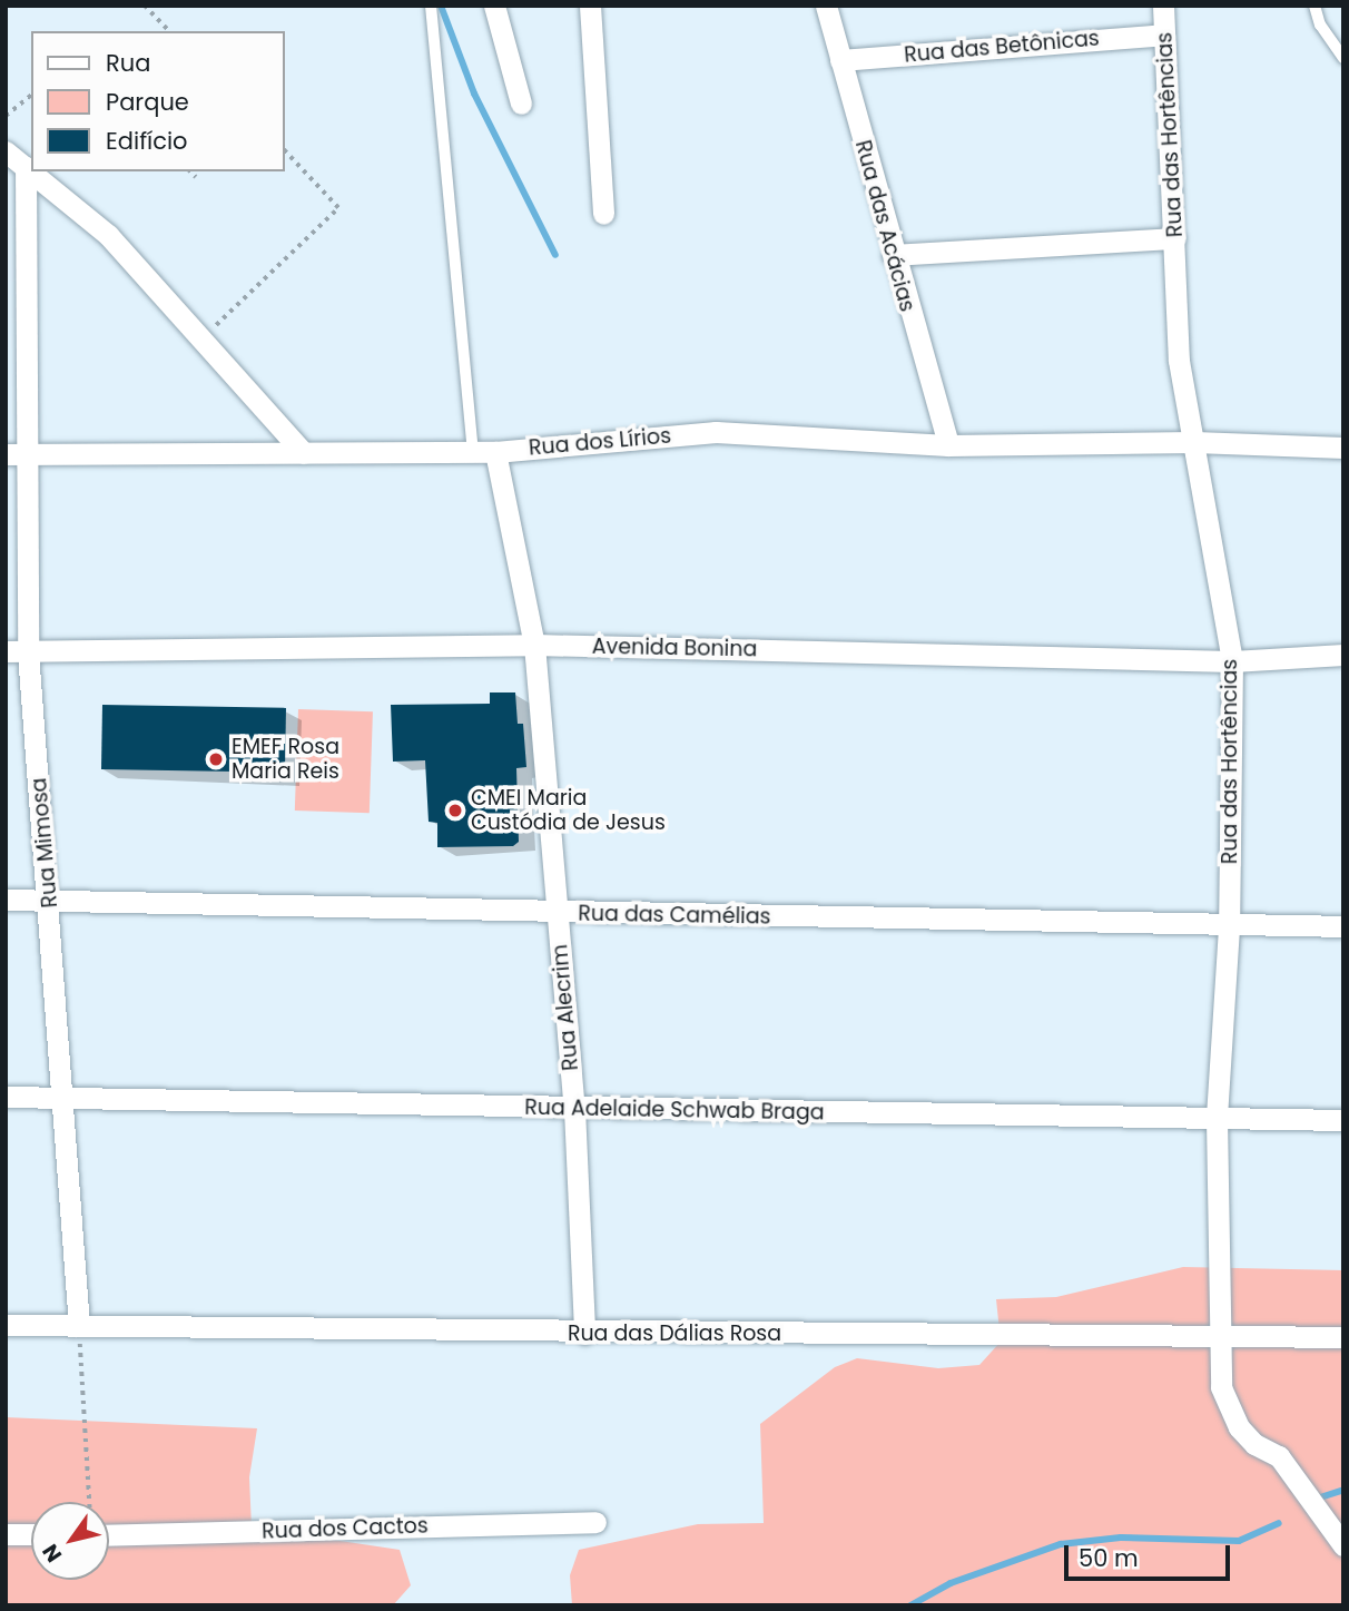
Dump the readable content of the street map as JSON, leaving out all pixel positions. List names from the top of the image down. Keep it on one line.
{"streets":{"street":["Rua das Betônicas","Rua das Hortências","Rua das Acácias","Rua dos Lírios","Avenida Bonina","Rua Mimosa","Rua das Camélias","Rua Alecrim","Rua Adelaide Schwab Braga","Rua das Dálias Rosa","Rua dos Cactos"]},"crossings":[["Rua das Betônicas","Rua das Hortências"],["Rua das Betônicas","Rua das Acácias"],["Rua das Hortências","Rua dos Lírios"],["Rua das Hortências","Avenida Bonina"],["Rua das Hortências","Rua das Camélias"],["Rua das Hortências","Rua Adelaide Schwab Braga"],["Rua das Hortências","Rua das Dálias Rosa"],["Rua das Acácias","Rua dos Lírios"],["Rua dos Lírios","Rua Mimosa"],["Rua dos Lírios","Rua Alecrim"],["Avenida Bonina","Rua Mimosa"],["Avenida Bonina","Rua Alecrim"],["Rua Mimosa","Rua das Camélias"],["Rua Mimosa","Rua Adelaide Schwab Braga"],["Rua Mimosa","Rua das Dálias Rosa"],["Rua das Camélias","Rua Alecrim"],["Rua Alecrim","Rua Adelaide Schwab Braga"],["Rua Alecrim","Rua das Dálias Rosa"]],"places":["EMEF Rosa Maria Reis","CMEI Maria Custódia de Jesus"],"legend":["Rua","Parque","Edifício"],"scale_bar":"50 m","north":"bottom left"}
